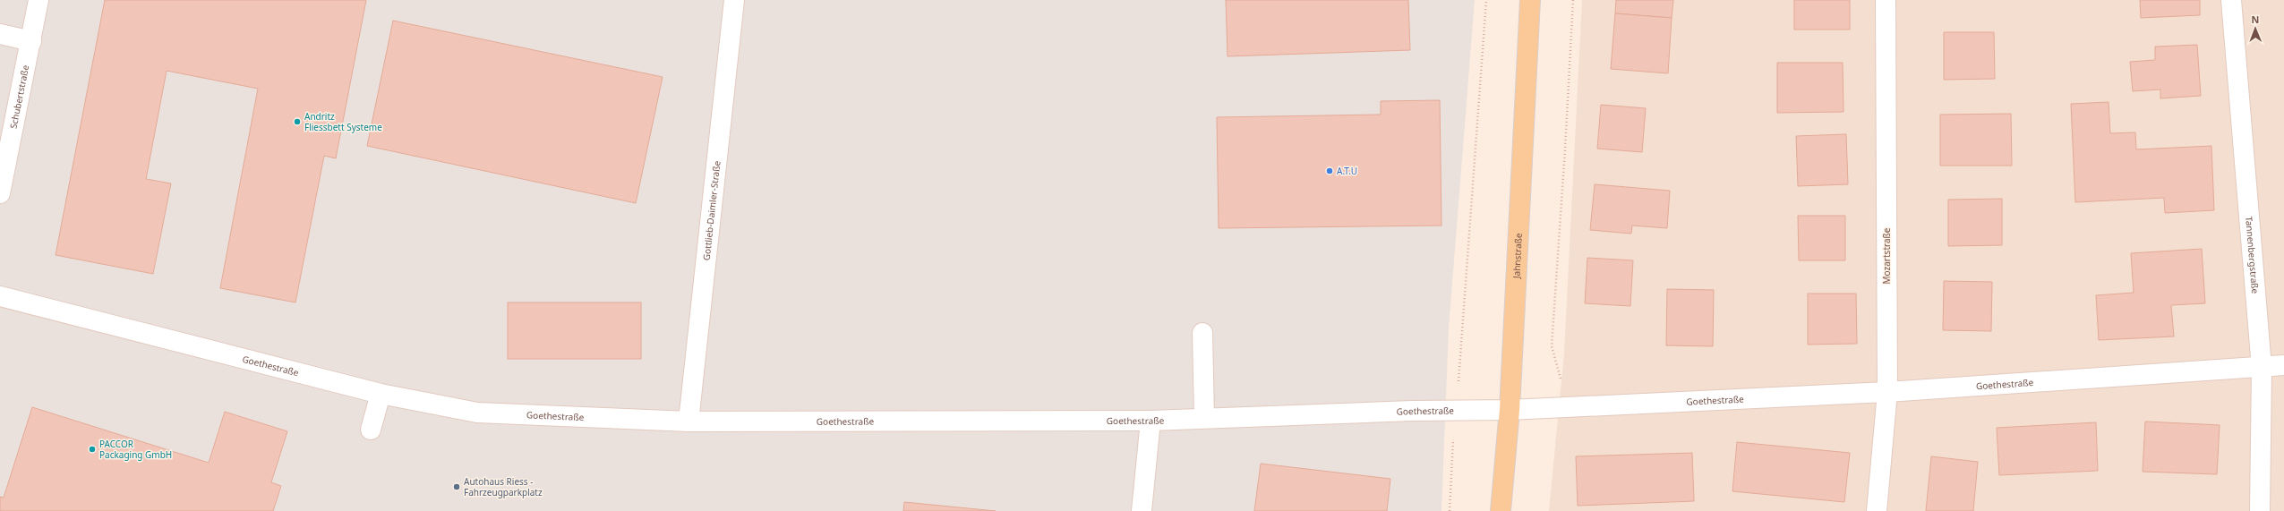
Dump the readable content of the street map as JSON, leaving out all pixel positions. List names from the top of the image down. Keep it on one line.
{"streets":{"main road":["Jahnstraße"],"street":["Schubertstraße","Gottlieb-Daimler-Straße","Tannenbergstraße","Mozartstraße","Goethestraße"]},"crossings":[["Gottlieb-Daimler-Straße","Goethestraße"],["Tannenbergstraße","Goethestraße"],["Jahnstraße","Goethestraße"],["Mozartstraße","Goethestraße"]],"places":["Andritz Fliessbett Systeme","A.T.U","PACCOR Packaging GmbH","Autohaus Riess - Fahrzeugparkplatz"],"north":"top"}
